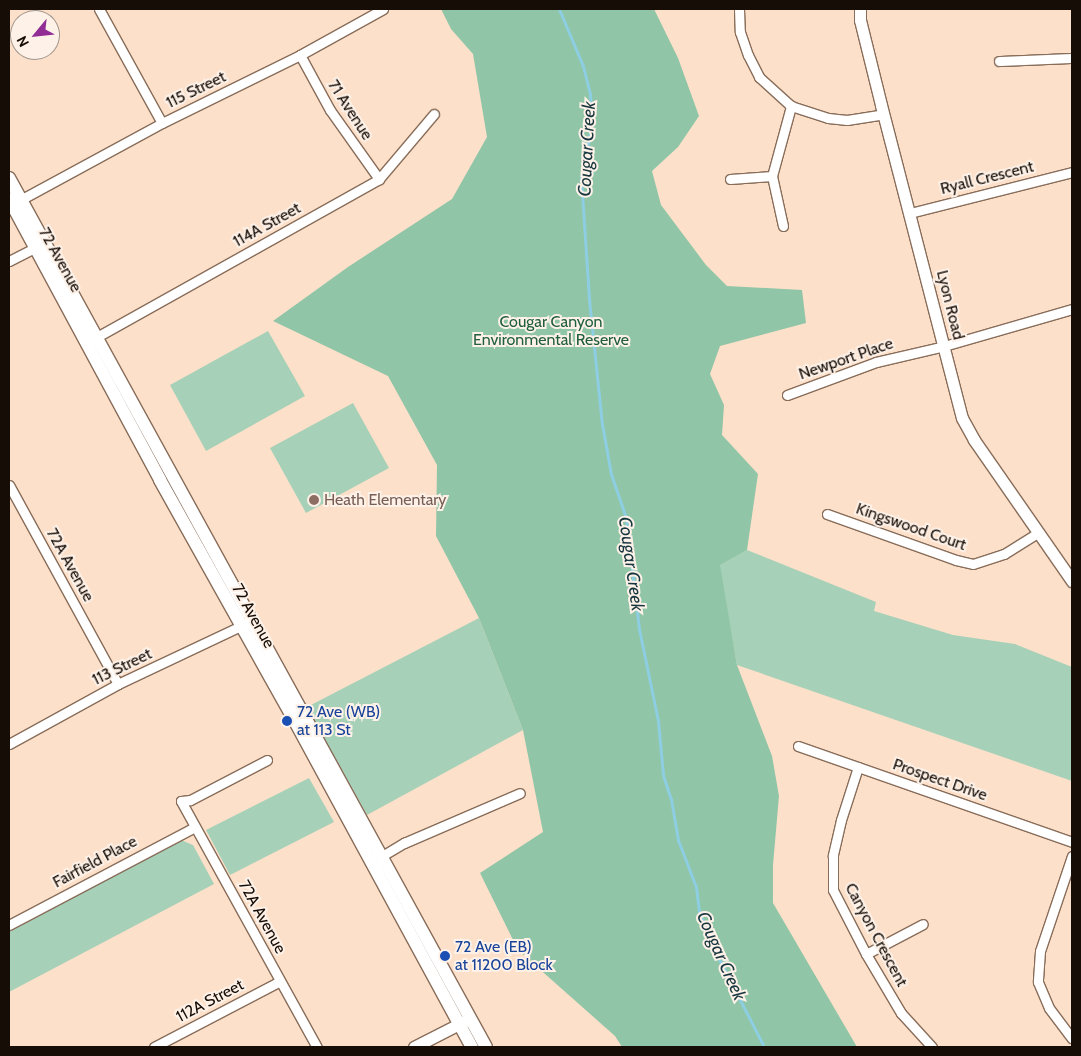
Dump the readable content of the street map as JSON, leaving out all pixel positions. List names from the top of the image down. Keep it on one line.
{"streets":{"main road":["72 Avenue"],"street":["115 Street","71 Avenue","Ryall Crescent","114A Street","Lyon Road","Newport Place","Kingswood Court","72A Avenue","113 Street","Prospect Drive","Fairfield Place","Canyon Crescent","112A Street"]},"crossings":[["115 Street","71 Avenue"],["115 Street","72 Avenue"],["71 Avenue","114A Street"],["Ryall Crescent","Lyon Road"],["114A Street","72 Avenue"],["72 Avenue","113 Street"],["Lyon Road","Newport Place"],["Lyon Road","Kingswood Court"],["72A Avenue","113 Street"],["72A Avenue","Fairfield Place"],["72A Avenue","112A Street"],["Prospect Drive","Canyon Crescent"]],"water":["Cougar Creek"],"parks":["Cougar Canyon Environmental Reserve"],"places":["Heath Elementary","72 Ave (WB) at 113 St","72 Ave (EB) at 11200 Block"],"north":"bottom left"}
